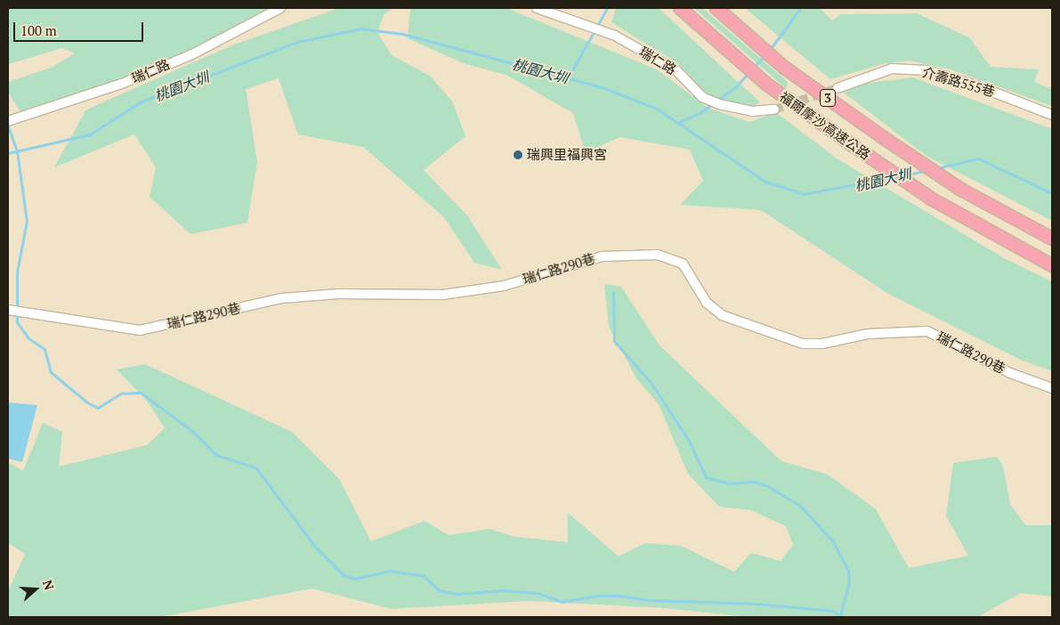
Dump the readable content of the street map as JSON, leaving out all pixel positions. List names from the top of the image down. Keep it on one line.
{"streets":{"highway":["3","福爾摩沙高速公路"],"street":["瑞仁路","介壽路555巷","瑞仁路290巷"]},"water":["桃園大圳"],"places":["瑞興里福興宮"],"scale_bar":"100 m","north":"right"}
